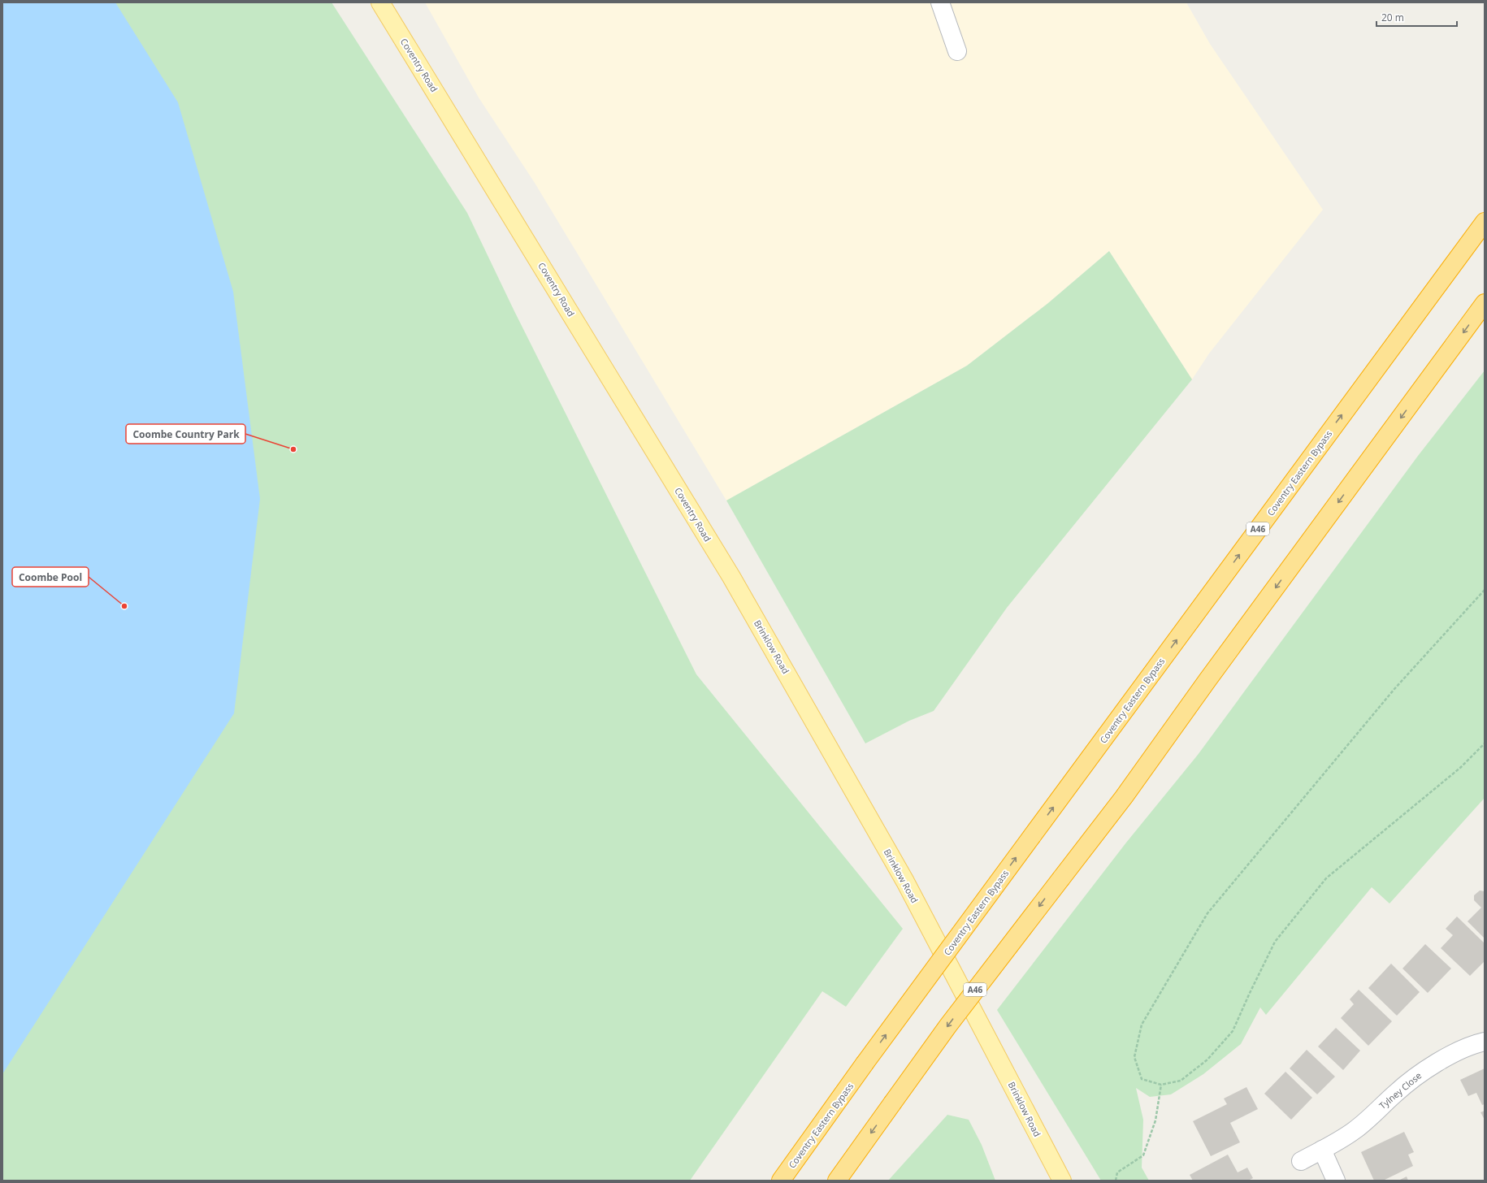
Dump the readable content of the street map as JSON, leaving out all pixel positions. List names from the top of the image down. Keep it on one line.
{"streets":{"highway":["Coventry Eastern Bypass","A46"],"main road":["Coventry Road","Brinklow Road"],"street":["Tylney Close"]},"crossings":[["Coventry Road","Brinklow Road"]],"places":["Coombe Country Park","Coombe Pool"],"scale_bar":"20 m"}
